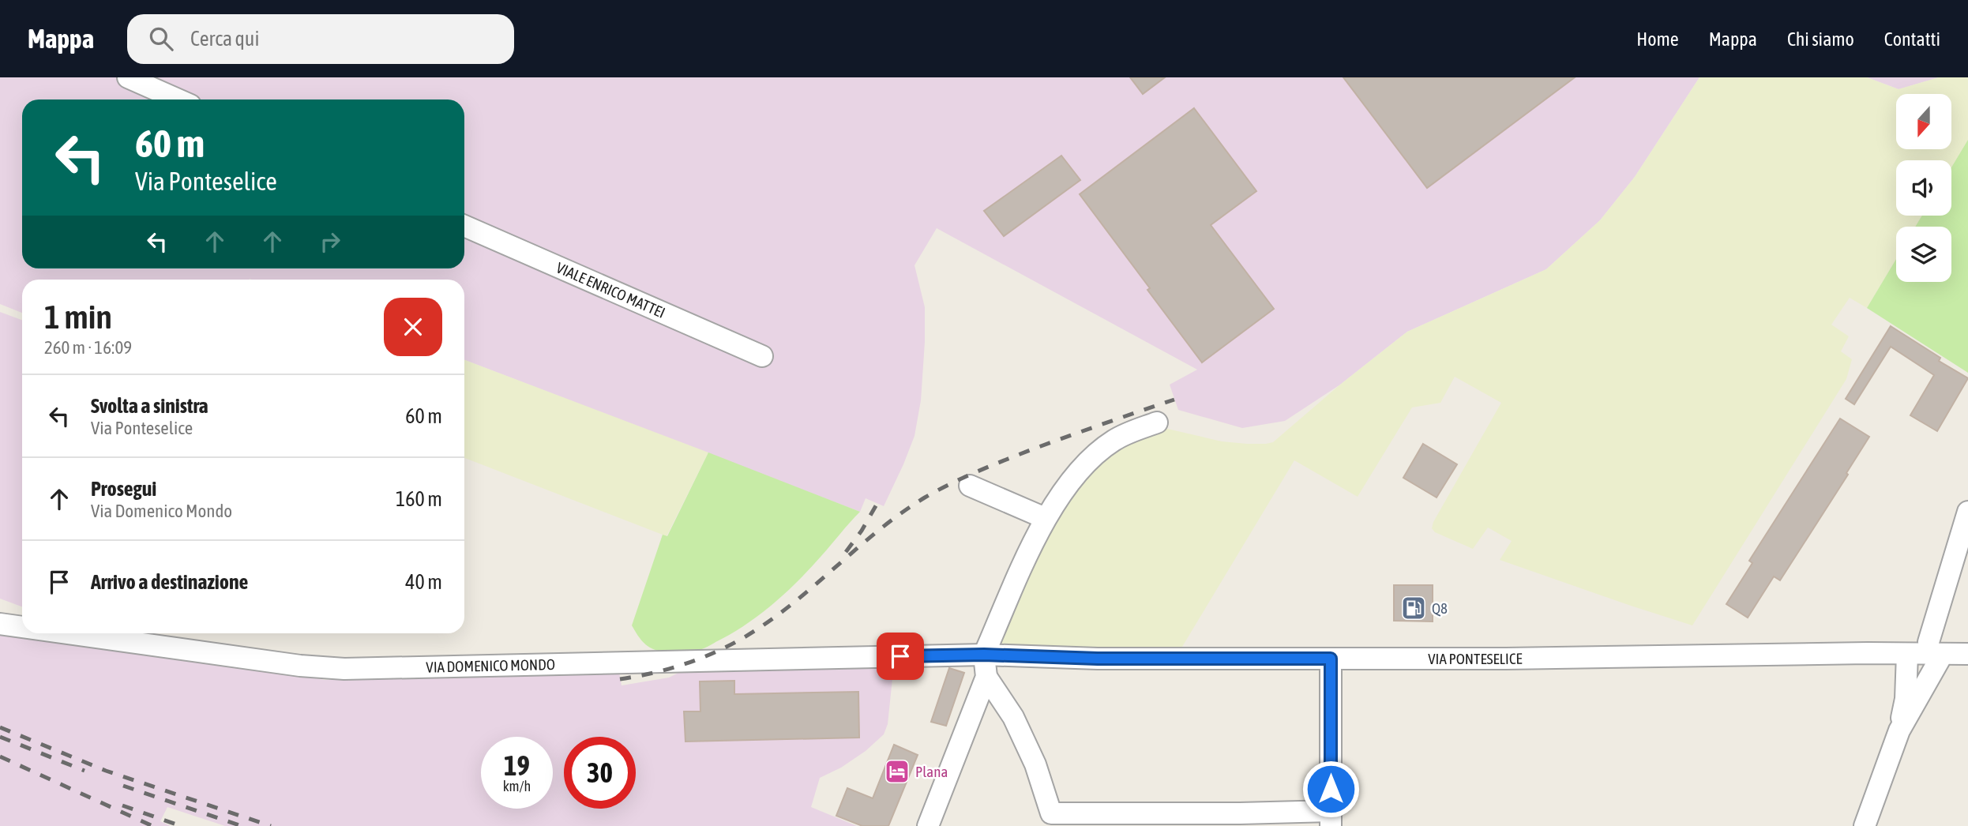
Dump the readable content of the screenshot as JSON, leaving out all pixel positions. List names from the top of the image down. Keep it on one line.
{"streets":{"street":["VIALE ENRICO MATTEI","VIA PONTESELICE","VIA DOMENICO MONDO"]},"crossings":[["VIA PONTESELICE","VIA DOMENICO MONDO"]],"places":{"fuel station":["Q8"],"hotel":["Plana"]},"north":"bottom","page":{"header":"Mappa","search":"Cerca qui","nav":["Home","Mappa","Chi siamo","Contatti"],"turn":["60 m","Via Ponteselice"],"heading":["1 min","260 m · 16:09"],"list":[{"name":"Svolta a sinistra","note":"Via Ponteselice","value":"60 m"},{"name":"Prosegui","note":"Via Domenico Mondo","value":"160 m"},{"name":"Arrivo a destinazione","value":"40 m"}],"speed":"19 km/h","limit":"30"}}
